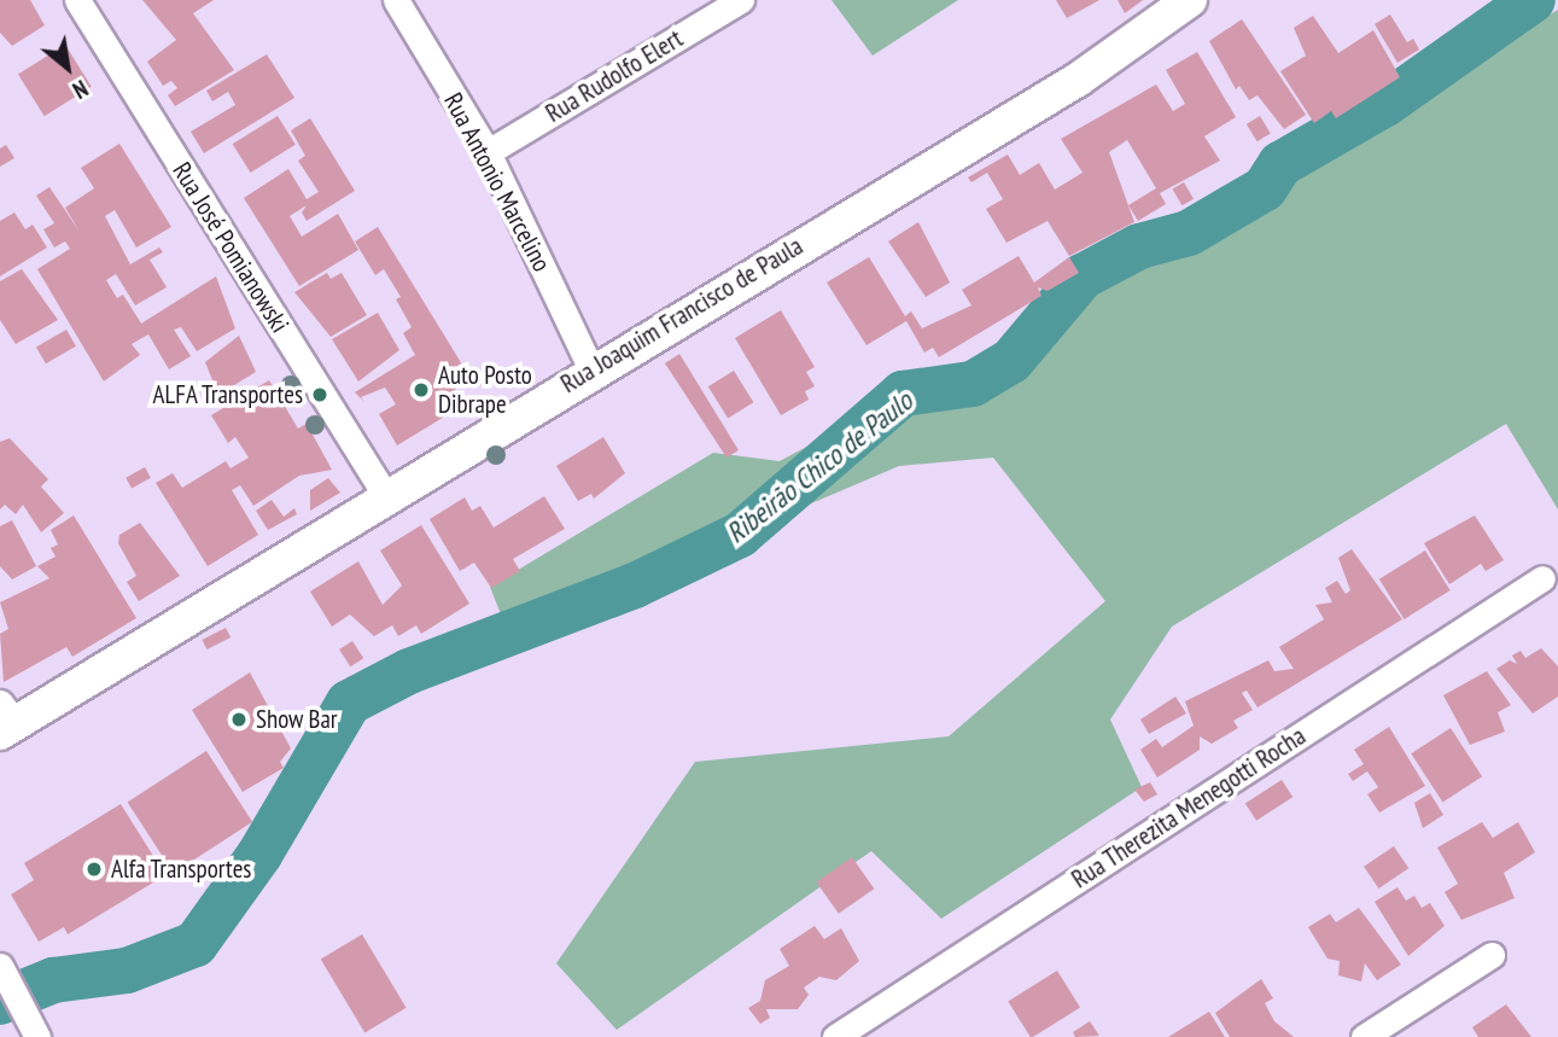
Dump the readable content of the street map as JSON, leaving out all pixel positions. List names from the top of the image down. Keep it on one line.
{"streets":{"main road":["Rua Joaquim Francisco de Paula"],"street":["Rua Rudolfo Elert","Rua Antonio Marcelino","Rua José Pomianowski","Rua Therezita Menegotti Rocha"]},"crossings":[["Rua Rudolfo Elert","Rua Antonio Marcelino"],["Rua Antonio Marcelino","Rua Joaquim Francisco de Paula"],["Rua José Pomianowski","Rua Joaquim Francisco de Paula"]],"water":["Ribeirão Chico de Paulo"],"places":["Auto Posto Dibrape","ALFA Transportes","Show Bar","Alfa Transportes"],"north":"bottom right"}
